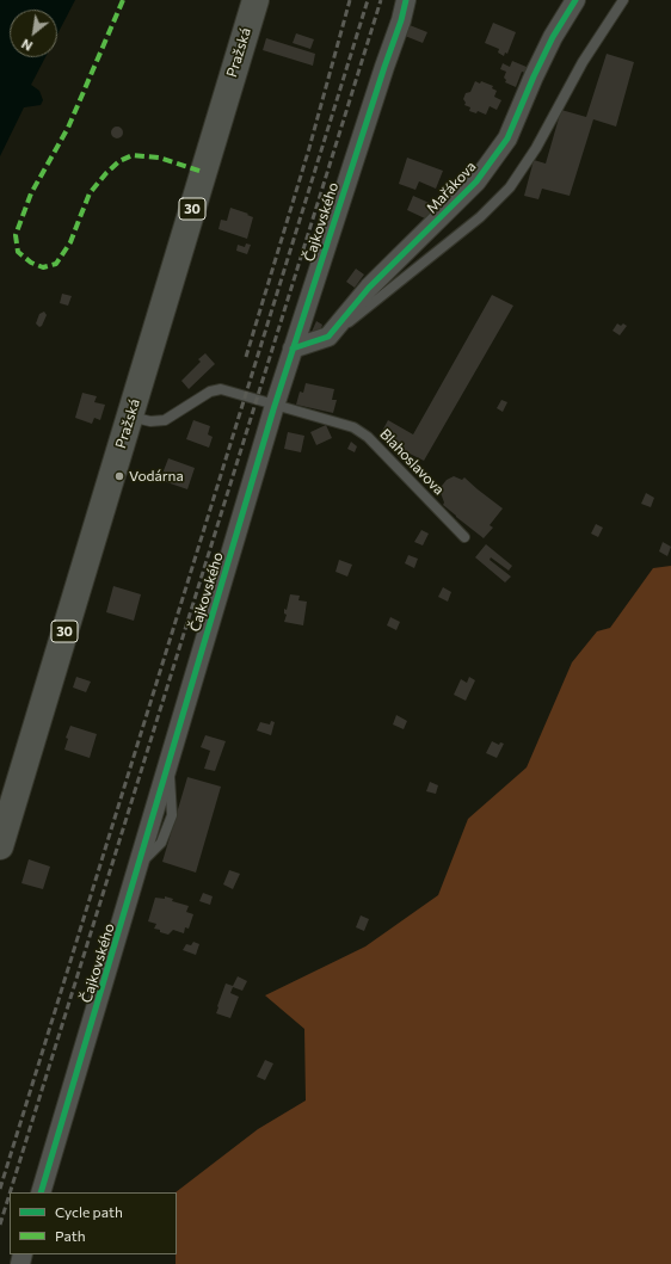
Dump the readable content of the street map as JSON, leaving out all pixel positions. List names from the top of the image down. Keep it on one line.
{"streets":{"main road":["Pražská","30"],"street":["Mařákova","Čajkovského"],"lane":["Blahoslavova"]},"crossings":[["Pražská","Blahoslavova"],["Čajkovského","Blahoslavova"]],"places":["Vodárna"],"legend":["Cycle path","Path"],"north":"bottom left"}
